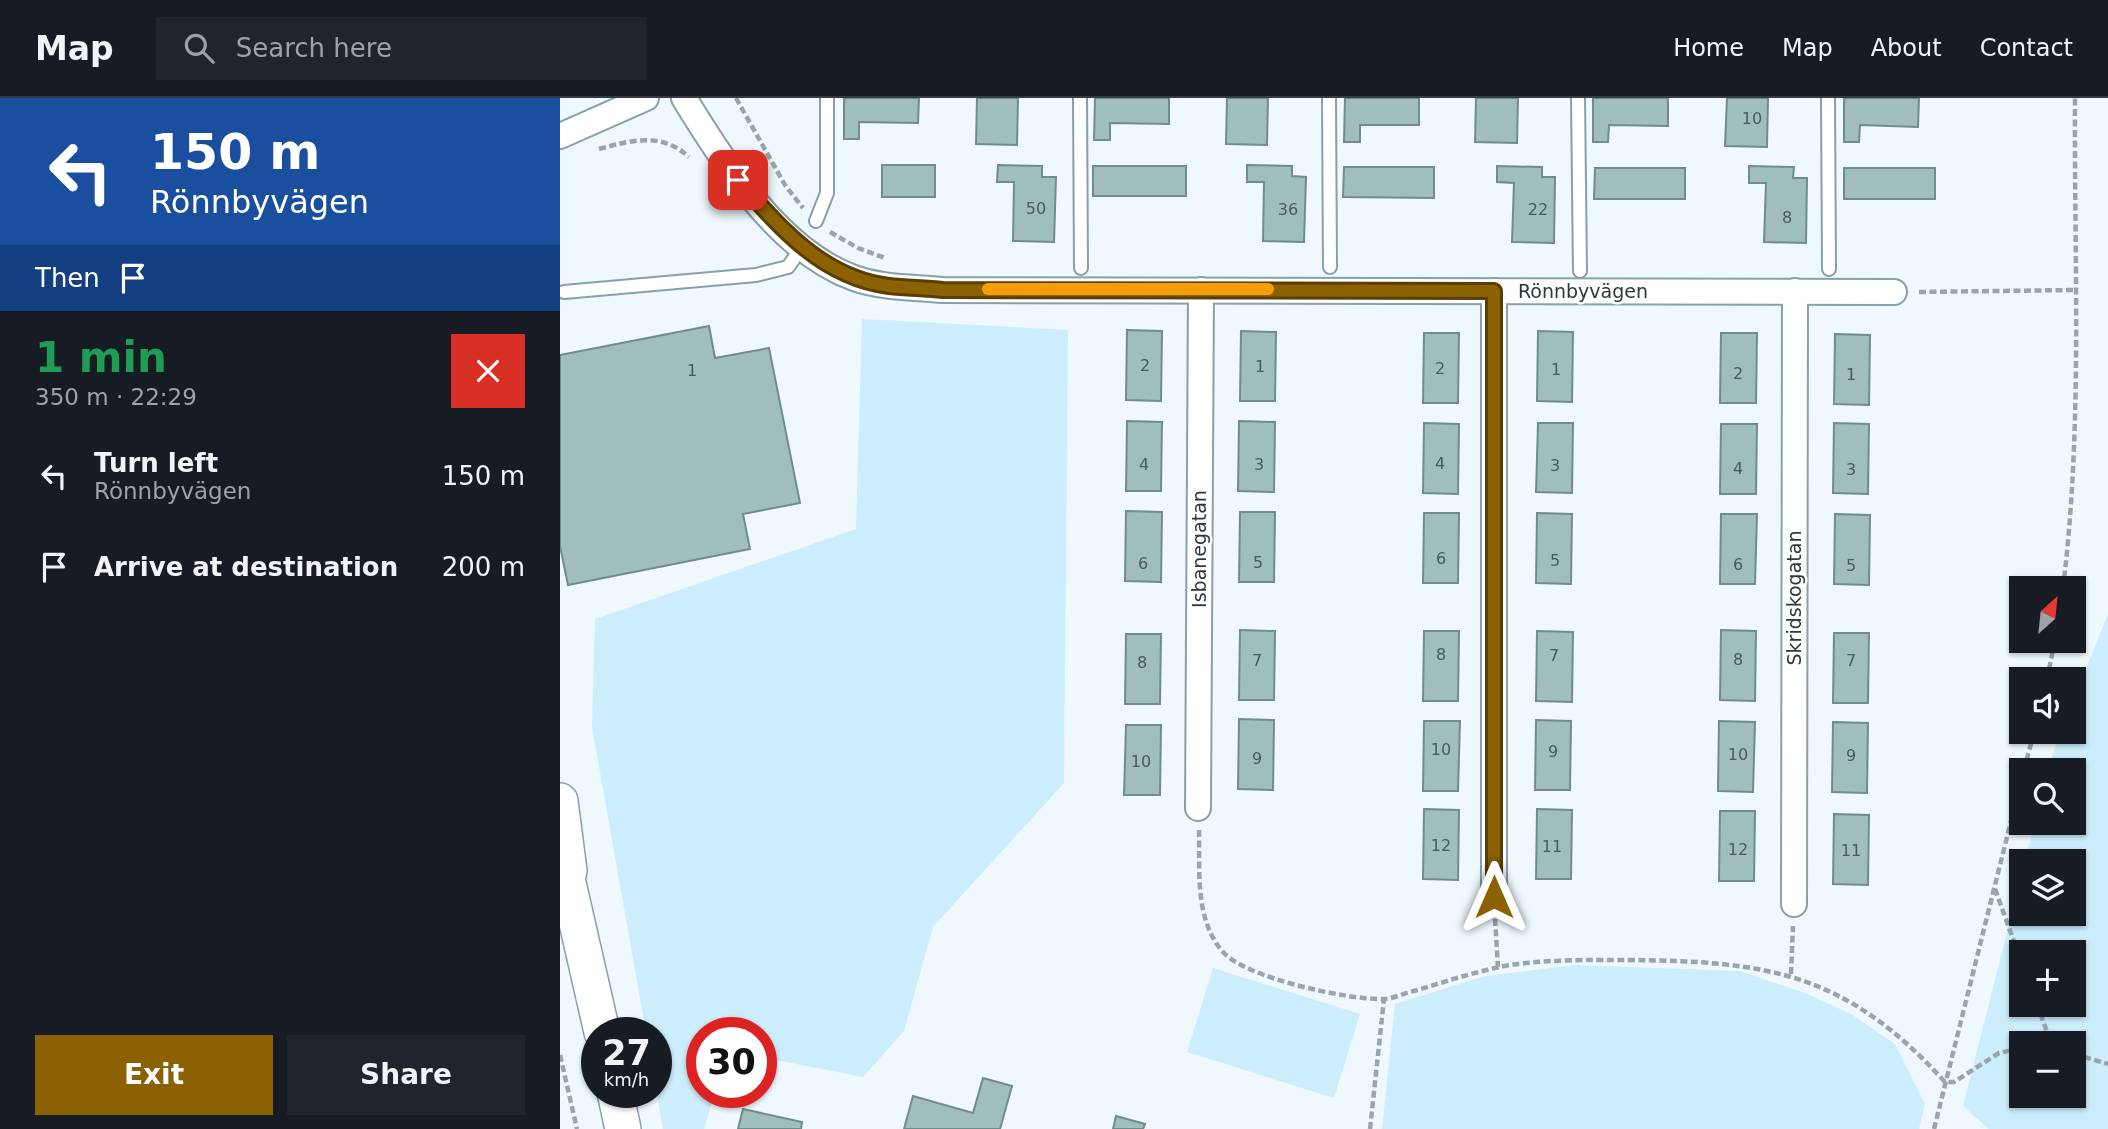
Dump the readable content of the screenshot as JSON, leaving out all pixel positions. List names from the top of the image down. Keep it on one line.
{"streets":{"street":["Rönnbyvägen","Isbanegatan","Skridskogatan"]},"crossings":[["Rönnbyvägen","Isbanegatan"],["Rönnbyvägen","Skridskogatan"]],"house_numbers":["10","50","36","22","8","2","1","2","1","1","2","1","4","4","3","3","4","3","6","5","5","6","6","5","8","7","8","7","7","8","10","9","10","9","9","10","12","11","12","11"],"north":"top right","page":{"header":"Map","search":"Search here","nav":["Home","Map","About","Contact"],"turn":["150 m","Rönnbyvägen"],"then":"Then","heading":["1 min","350 m · 22:29"],"list":[{"name":"Turn left","note":"Rönnbyvägen","value":"150 m"},{"name":"Arrive at destination","value":"200 m"}],"map_buttons":["+","−"],"speed":"27 km/h","limit":"30","buttons":["Exit","Share"]}}
